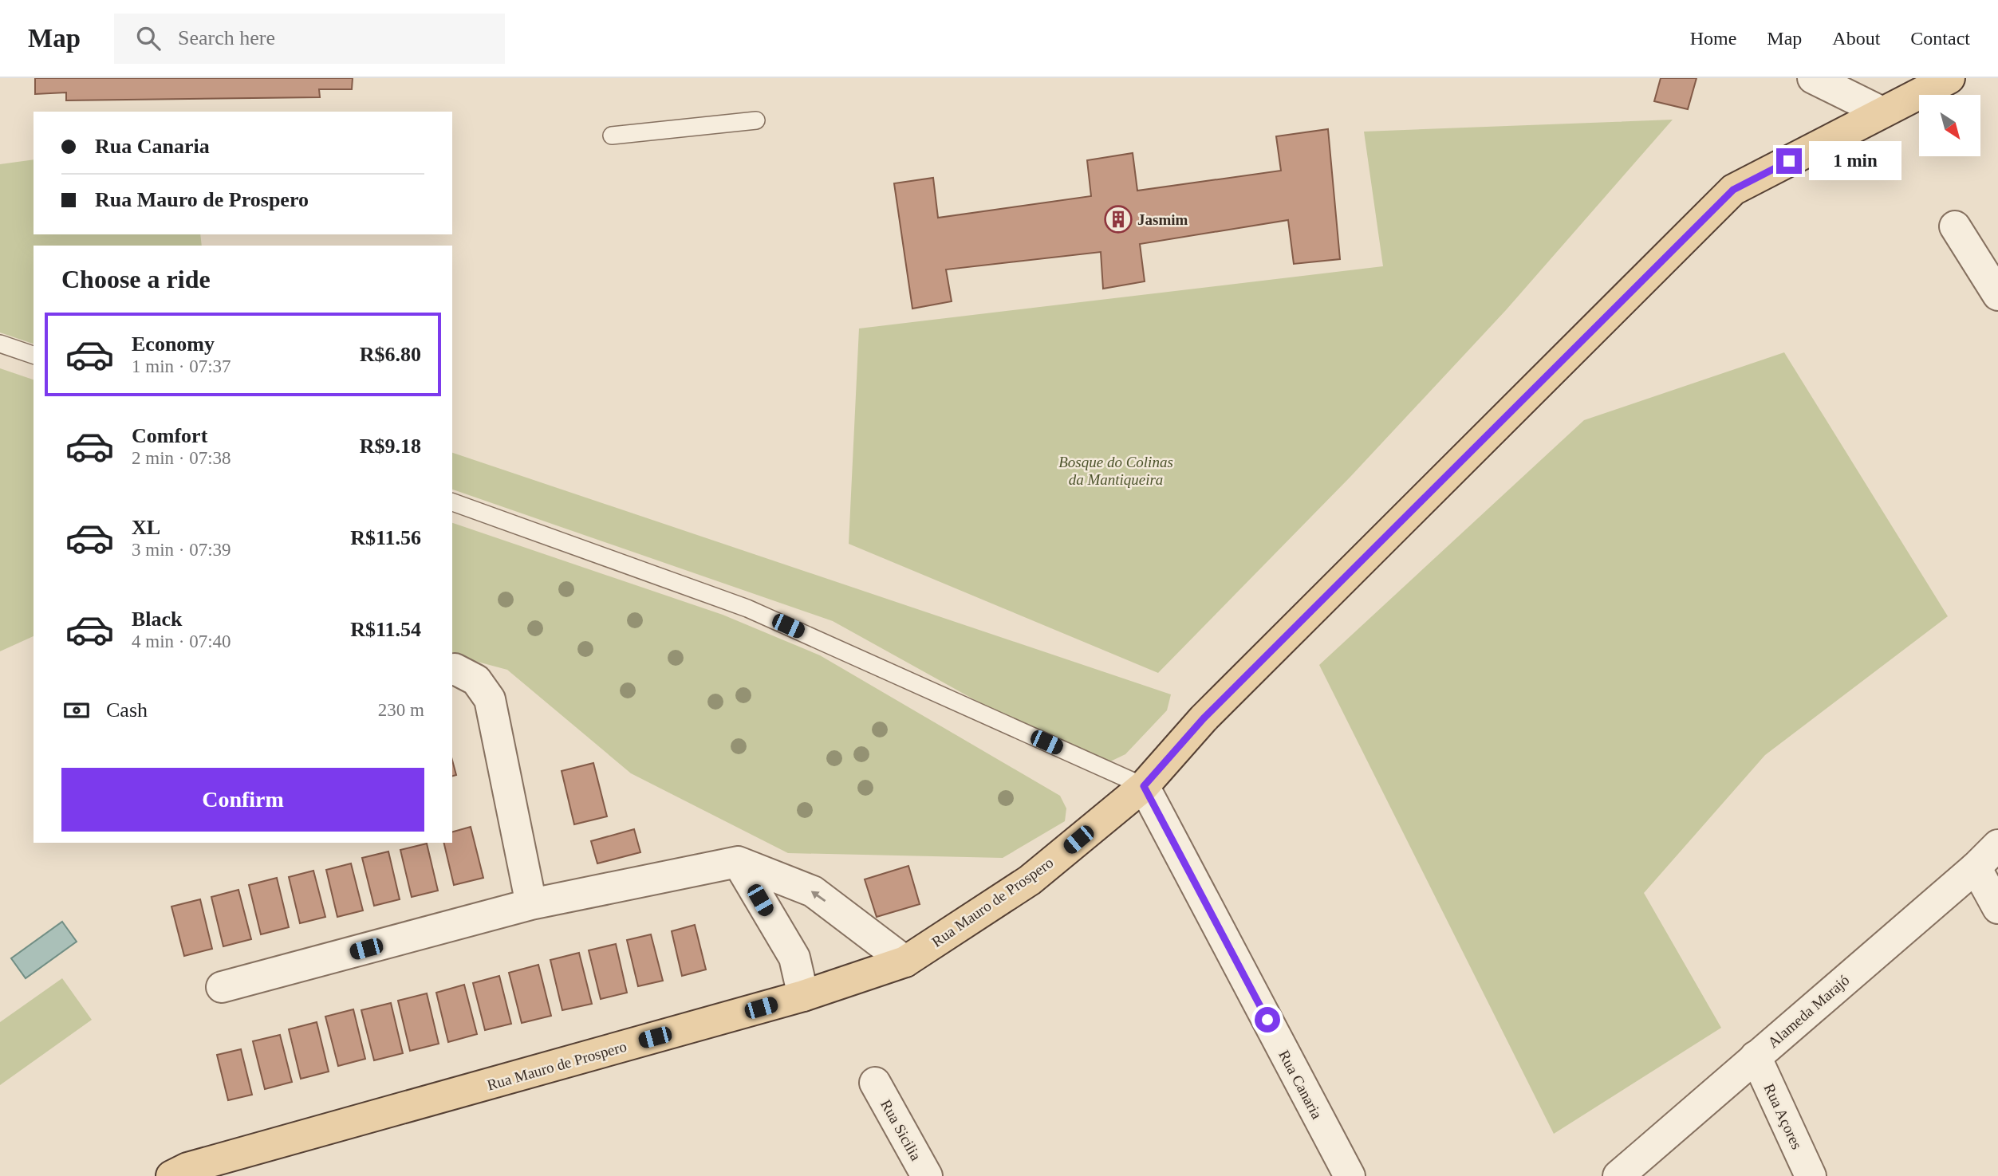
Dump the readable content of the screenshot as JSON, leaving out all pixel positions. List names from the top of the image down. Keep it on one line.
{"streets":{"main road":["Rua Mauro de Prospero"],"street":["Alameda Marajó","Rua Canaria","Rua Açores","Rua Sicilia"]},"crossings":[["Rua Mauro de Prospero","Rua Canaria"],["Alameda Marajó","Rua Açores"]],"parks":["Bosque do Colinas da Mantiqueira"],"places":{"building":["Jasmim"]},"north":"bottom right","page":{"header":"Map","search":"Search here","nav":["Home","Map","About","Contact"],"banner":["Rua Canaria","Rua Mauro de Prospero"],"bubble":"1 min","heading":"Choose a ride","list":[{"name":"Economy","note":"1 min · 07:37","value":"R$6.80"},{"name":"Comfort","note":"2 min · 07:38","value":"R$9.18"},{"name":"XL","note":"3 min · 07:39","value":"R$11.56"},{"name":"Black","note":"4 min · 07:40","value":"R$11.54"}],"pay":["Cash","230 m"],"buttons":"Confirm"}}
